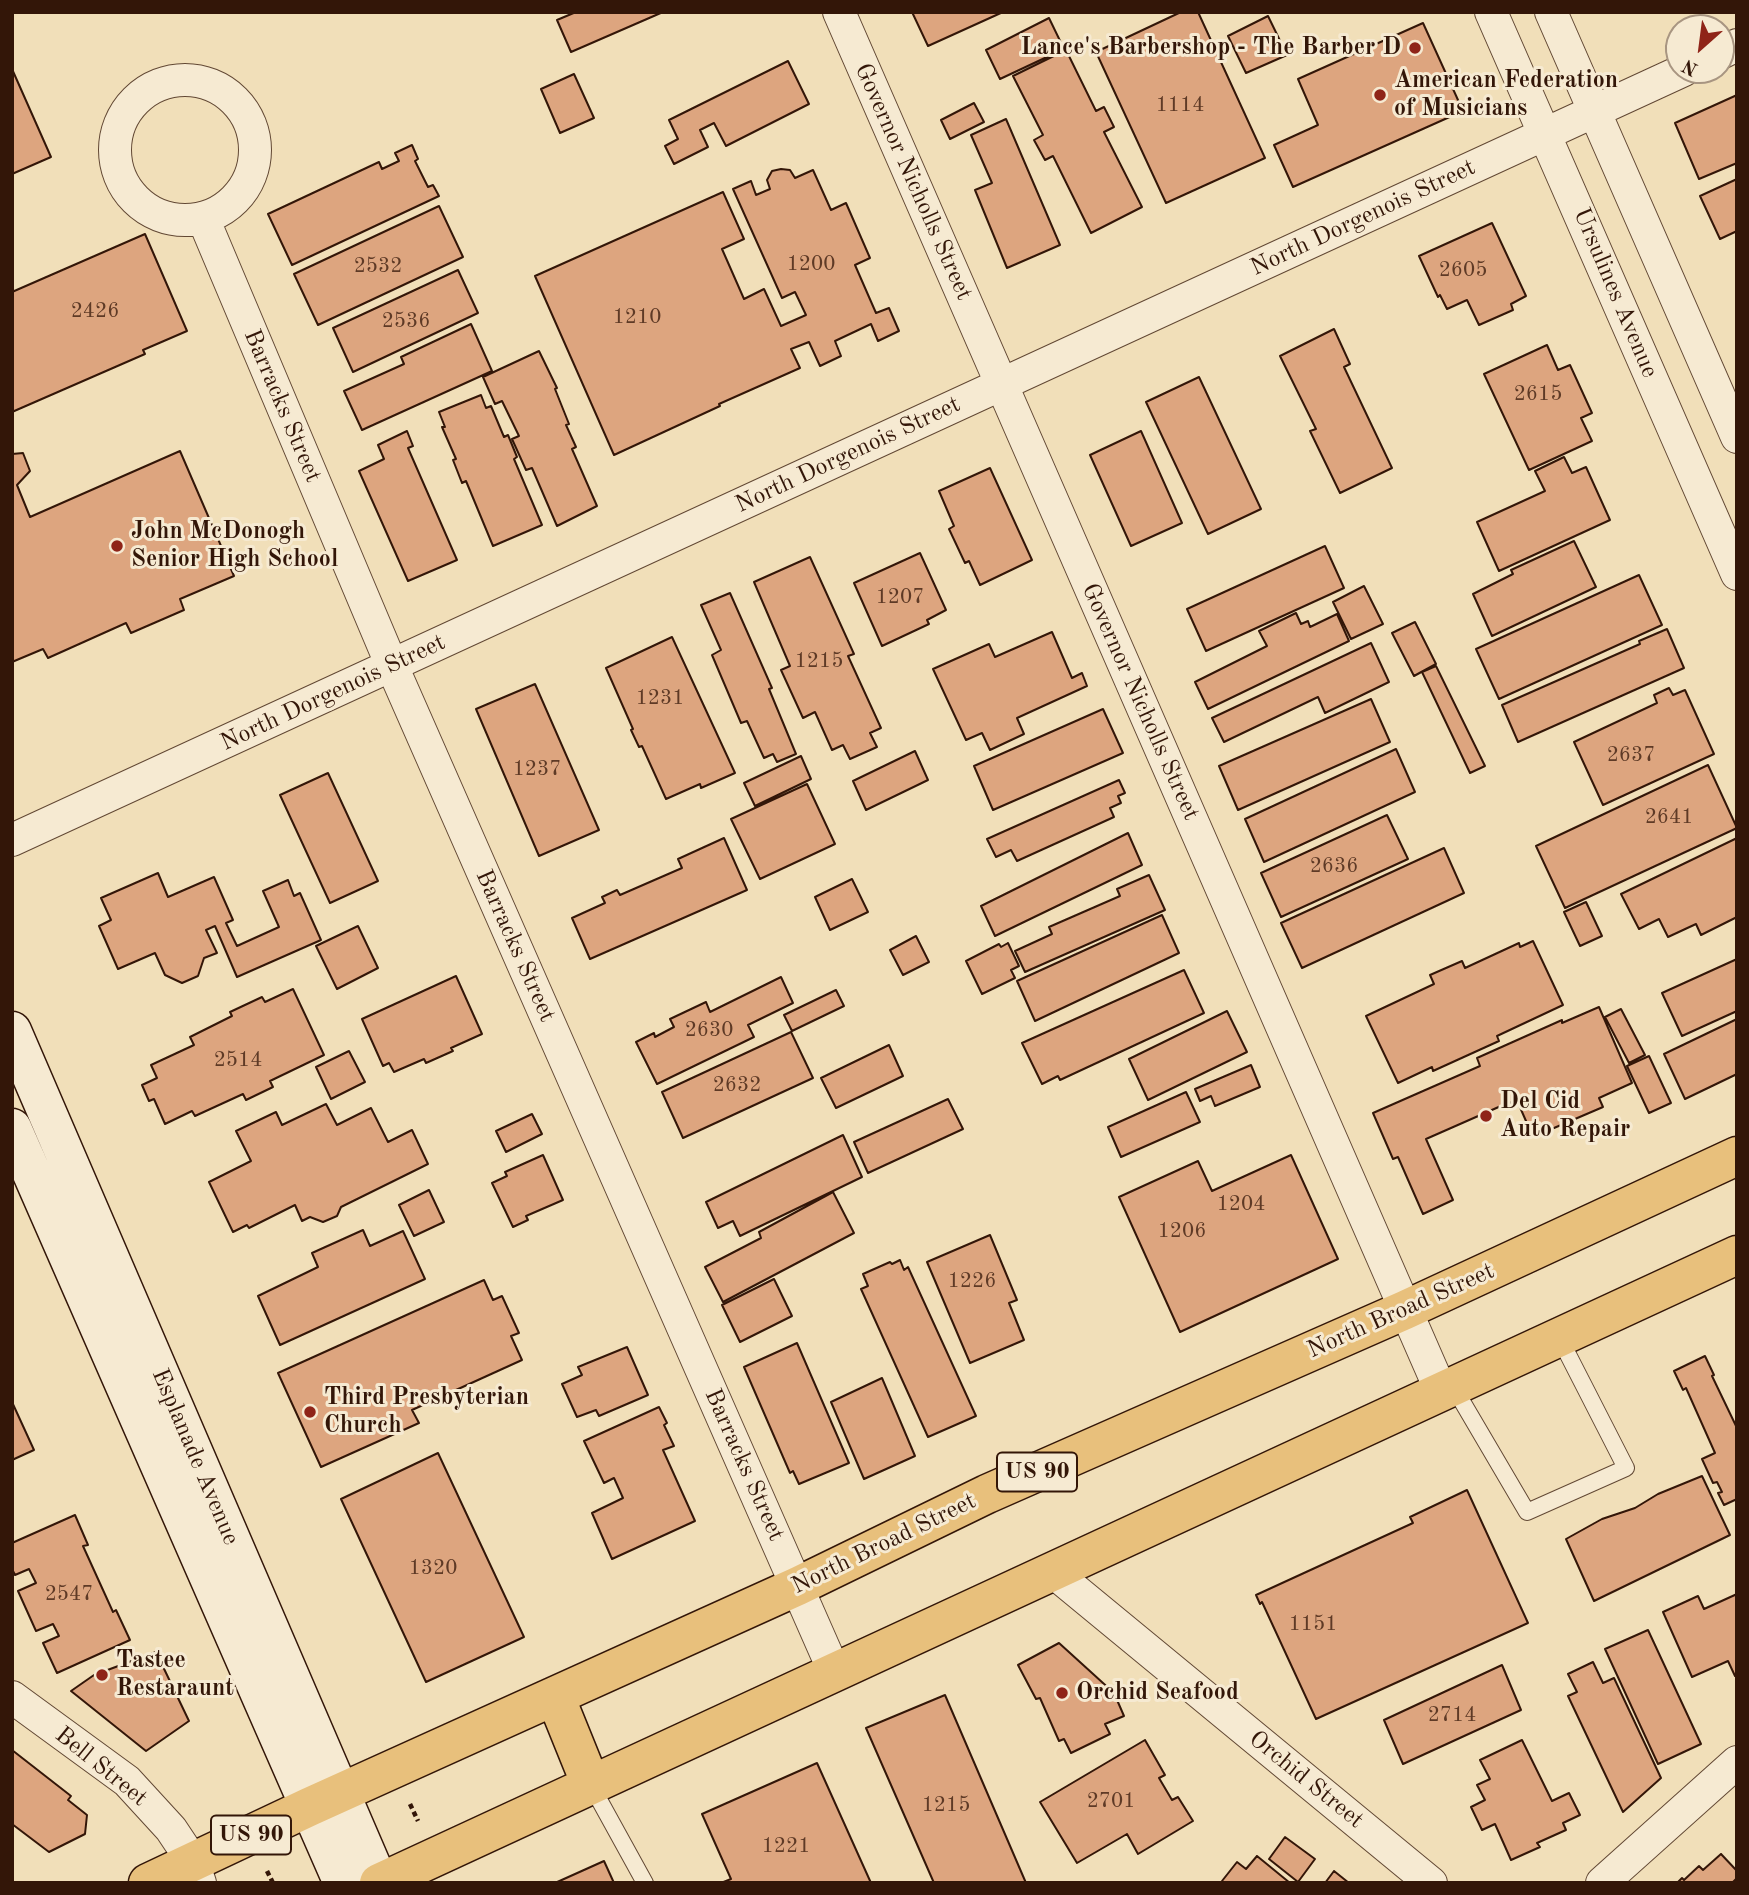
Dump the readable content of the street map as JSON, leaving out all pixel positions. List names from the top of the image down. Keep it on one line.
{"streets":{"main road":["North Broad Street","US 90"],"street":["Governor Nicholls Street","North Dorgenois Street","Ursulines Avenue","Barracks Street","Esplanade Avenue","Bell Street","Orchid Street"]},"crossings":[["Governor Nicholls Street","North Dorgenois Street"],["Governor Nicholls Street","North Broad Street"],["North Dorgenois Street","Ursulines Avenue"],["North Dorgenois Street","Barracks Street"],["Barracks Street","North Broad Street"],["North Broad Street","Esplanade Avenue"],["North Broad Street","Bell Street"]],"places":["Lance's Barbershop - The Barber D","American Federation of Musicians","John McDonogh Senior High School","Del Cid Auto Repair","Third Presbyterian Church","Tastee Restaraunt","Orchid Seafood"],"house_numbers":["1114","1200","2532","2605","2426","1210","2536","2615","1207","1215","1231","2637","1237","2641","2636","2630","2514","2632","1204","1206","1226","1320","2547","1151","2714","2701","1215","1221"],"north":"bottom left"}
